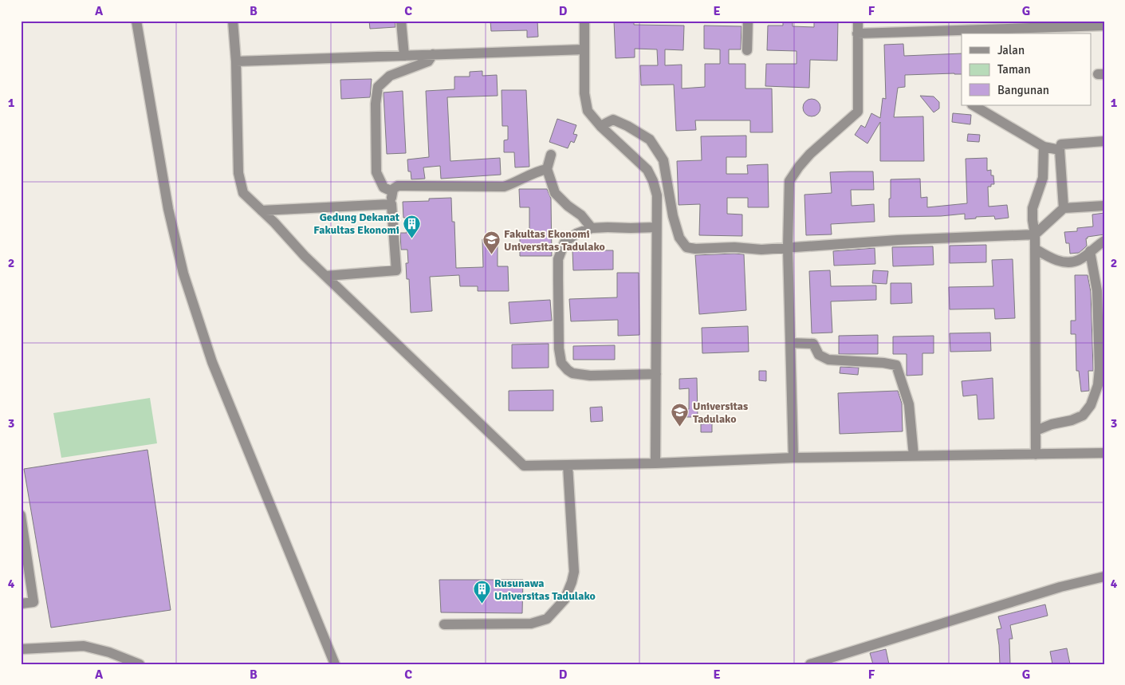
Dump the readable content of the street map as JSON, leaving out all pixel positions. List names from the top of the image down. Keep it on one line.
{"places":{"building":["Gedung Dekanat Fakultas Ekonomi","Rusunawa Universitas Tadulako"],"school or university":["Fakultas Ekonomi Universitas Tadulako","Universitas Tadulako"]},"legend":["Jalan","Taman","Bangunan"],"grid":{"columns":["A","B","C","D","E","F","G"],"rows":["1","2","3","4"]}}
